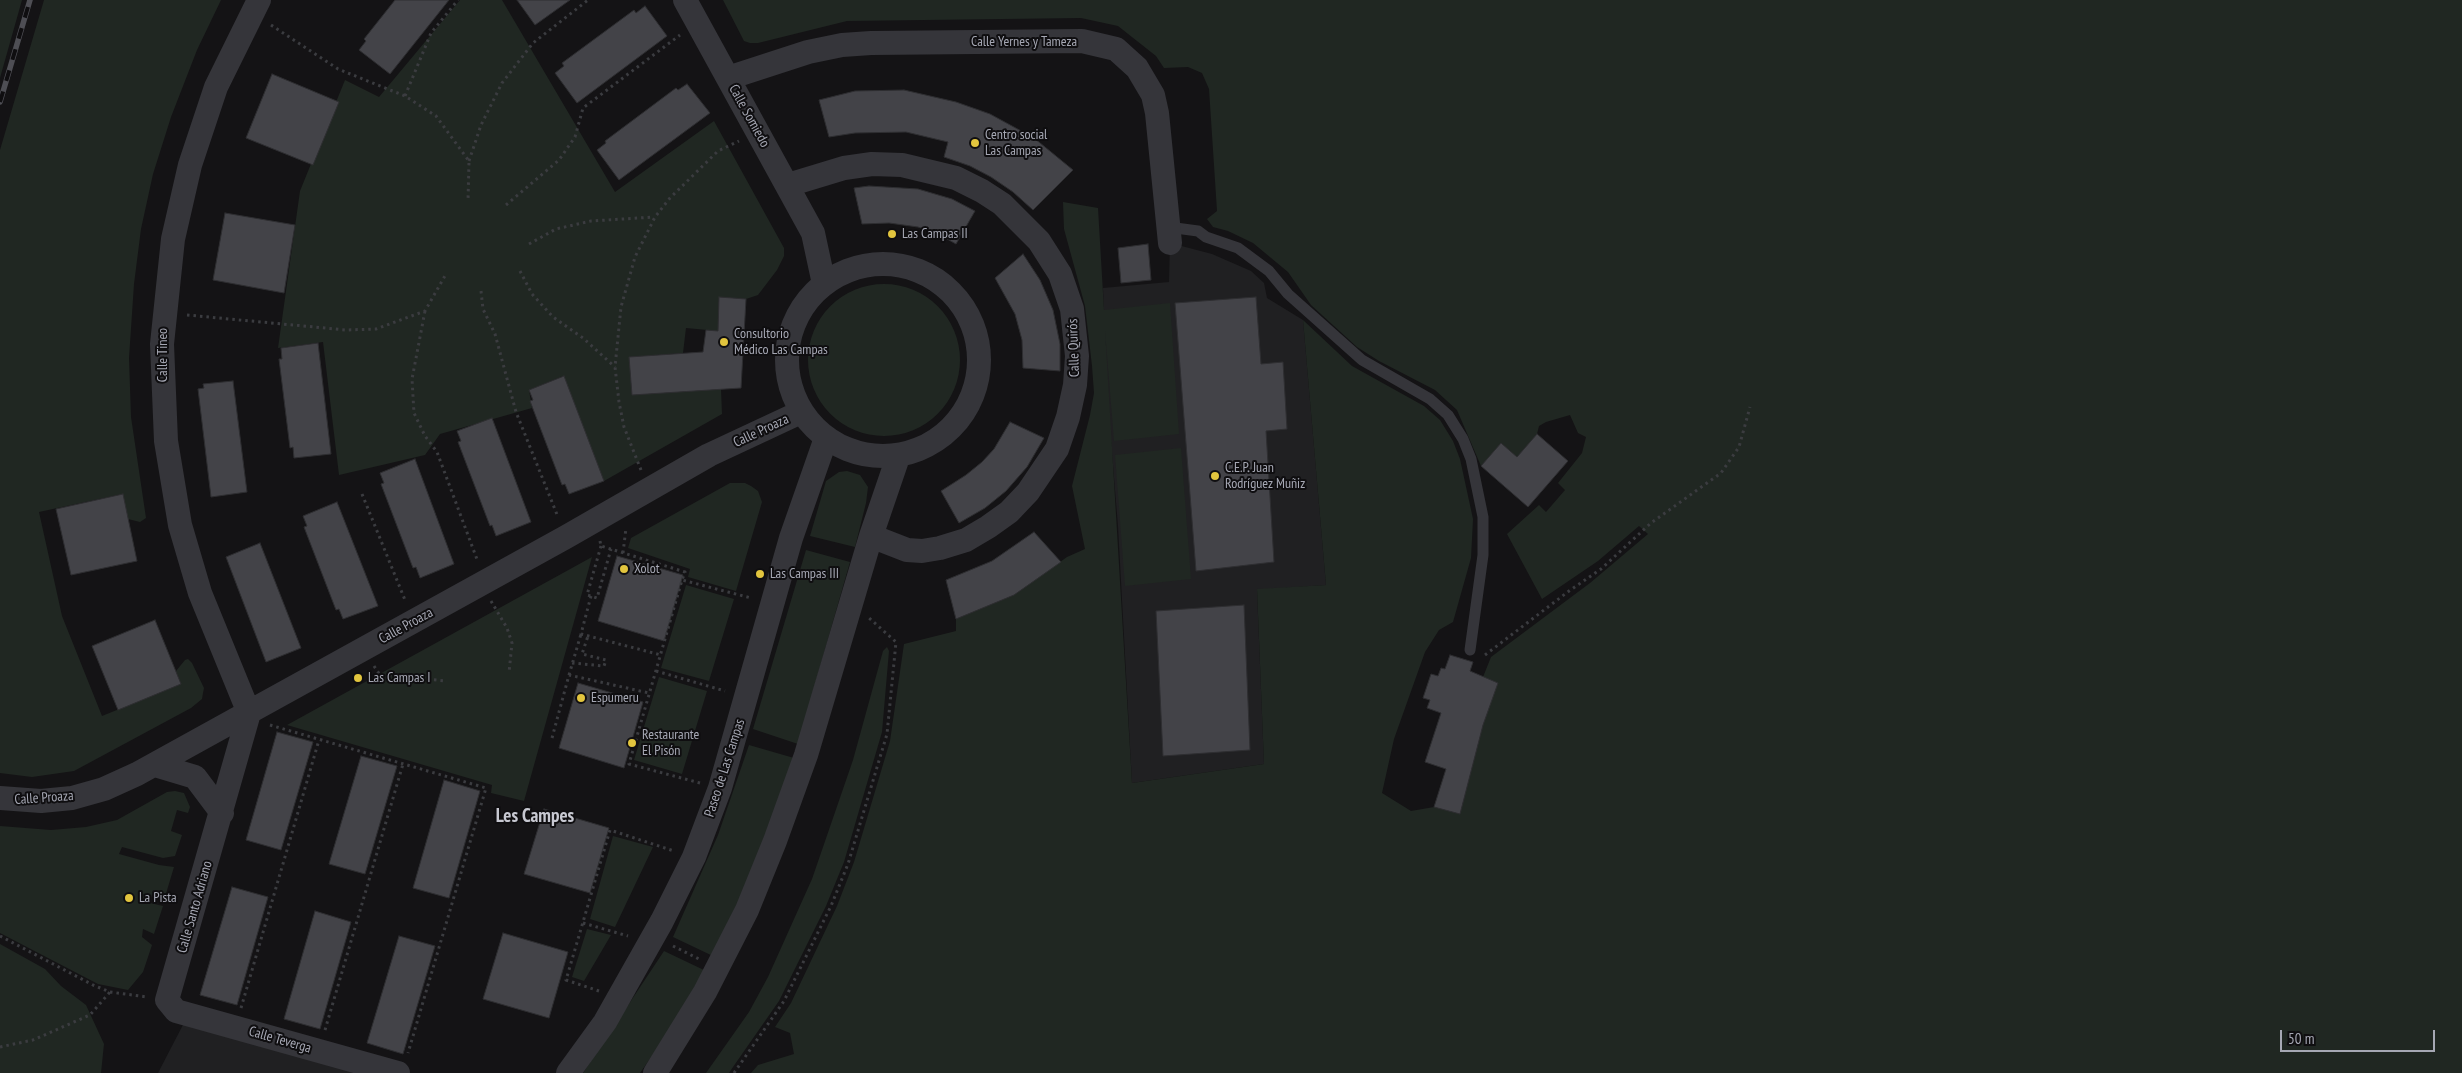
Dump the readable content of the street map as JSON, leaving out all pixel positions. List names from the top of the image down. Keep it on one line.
{"streets":{"street":["Calle Yernes y Tameza","Calle Somiedo","Calle Quirós","Calle Tineo","Calle Proaza","Paseo de Las Campas","Calle Santo Adriano","Calle Teverga"]},"crossings":[["Calle Yernes y Tameza","Calle Somiedo"],["Calle Somiedo","Calle Quirós"],["Calle Tineo","Calle Proaza"],["Calle Tineo","Calle Santo Adriano"],["Calle Proaza","Calle Santo Adriano"],["Calle Santo Adriano","Calle Teverga"]],"districts":["Les Campes"],"places":["Centro social Las Campas","Las Campas II","Consultorio Médico Las Campas","C.E.P. Juan Rodríguez Muñiz","Xolot","Las Campas III","Las Campas I","Espumeru","Restaurante El Pisón","La Pista"],"scale_bar":"50 m"}
